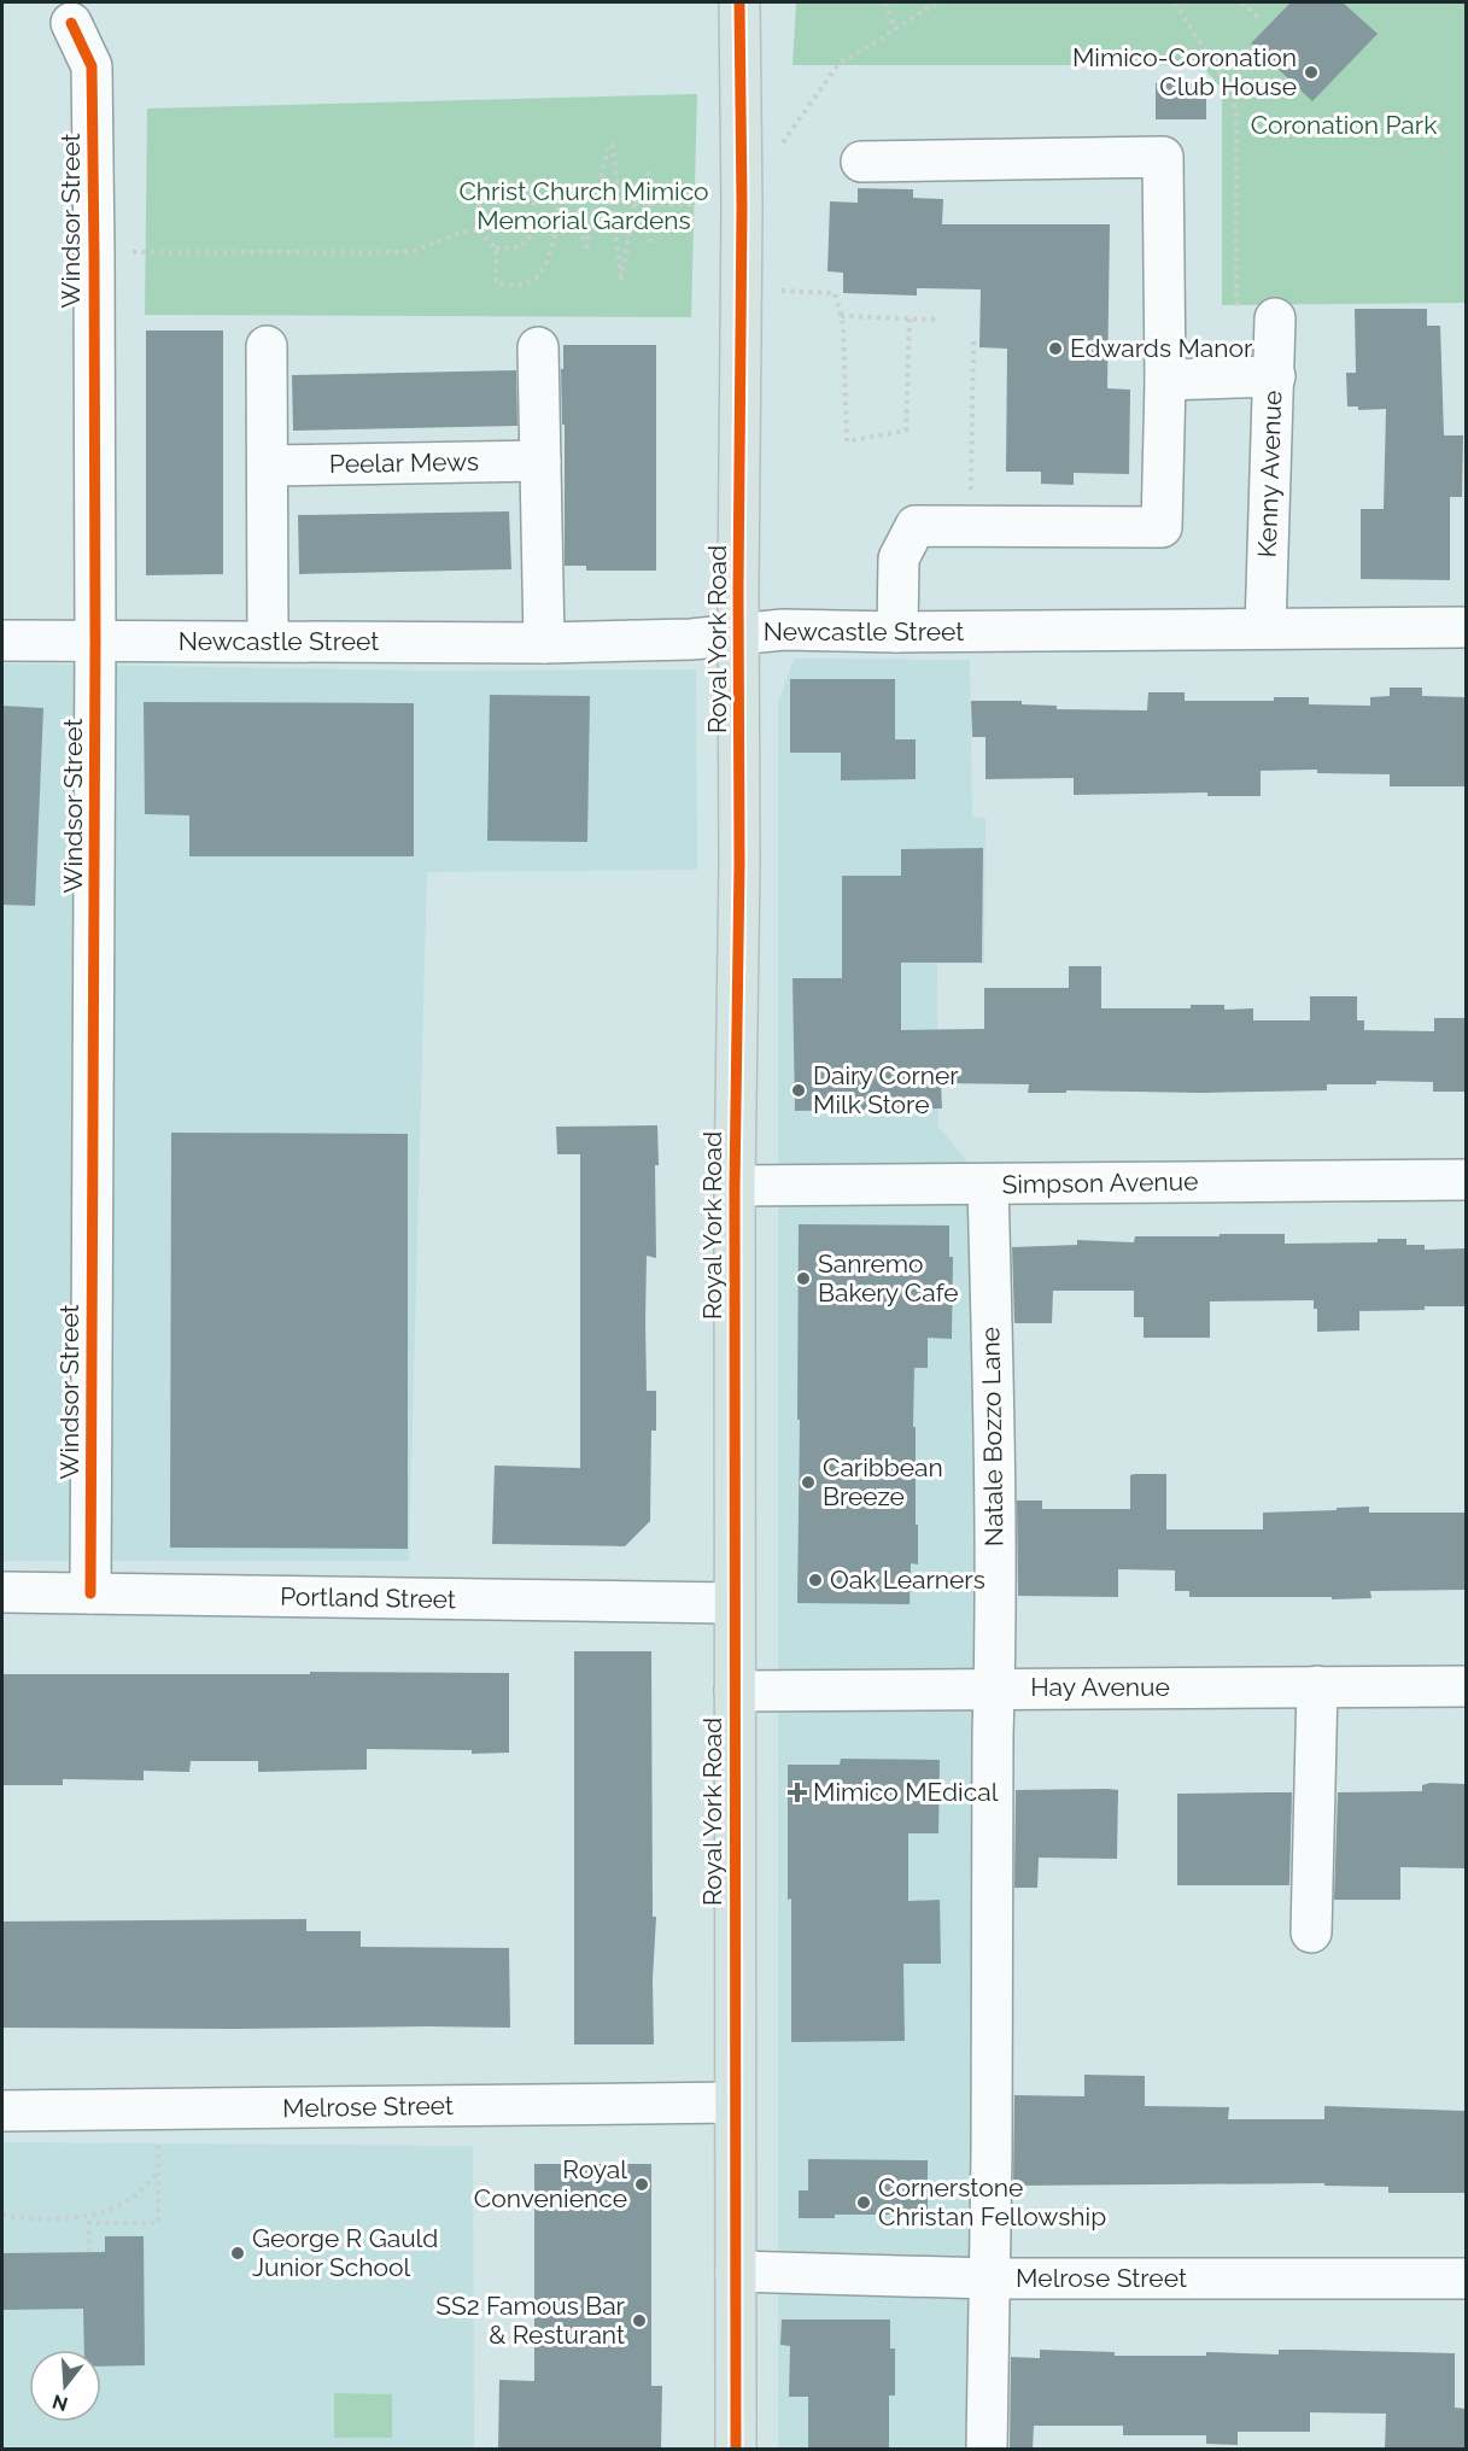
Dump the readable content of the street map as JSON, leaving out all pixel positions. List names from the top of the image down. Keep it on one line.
{"streets":{"main road":["Royal York Road"],"street":["Windsor Street","Peelar Mews","Kenny Avenue","Newcastle Street","Simpson Avenue","Natale Bozzo Lane","Portland Street","Hay Avenue","Melrose Street"]},"crossings":[["Windsor Street","Newcastle Street"],["Windsor Street","Portland Street"],["Kenny Avenue","Newcastle Street"],["Newcastle Street","Royal York Road"],["Royal York Road","Simpson Avenue"],["Royal York Road","Portland Street"],["Royal York Road","Hay Avenue"],["Royal York Road","Melrose Street"],["Simpson Avenue","Natale Bozzo Lane"],["Natale Bozzo Lane","Hay Avenue"],["Natale Bozzo Lane","Melrose Street"]],"parks":["Coronation Park","Christ Church Mimico Memorial Gardens"],"places":{"other":["Mimico-Coronation Club House","Edwards Manor","Dairy Corner Milk Store","Sanremo Bakery Cafe","Caribbean Breeze","Oak Learners","Royal Convenience","Cornerstone Christan Fellowship","George R Gauld Junior School","SS2 Famous Bar & Resturant"],"health":["Mimico MEdical"]},"north":"bottom"}
